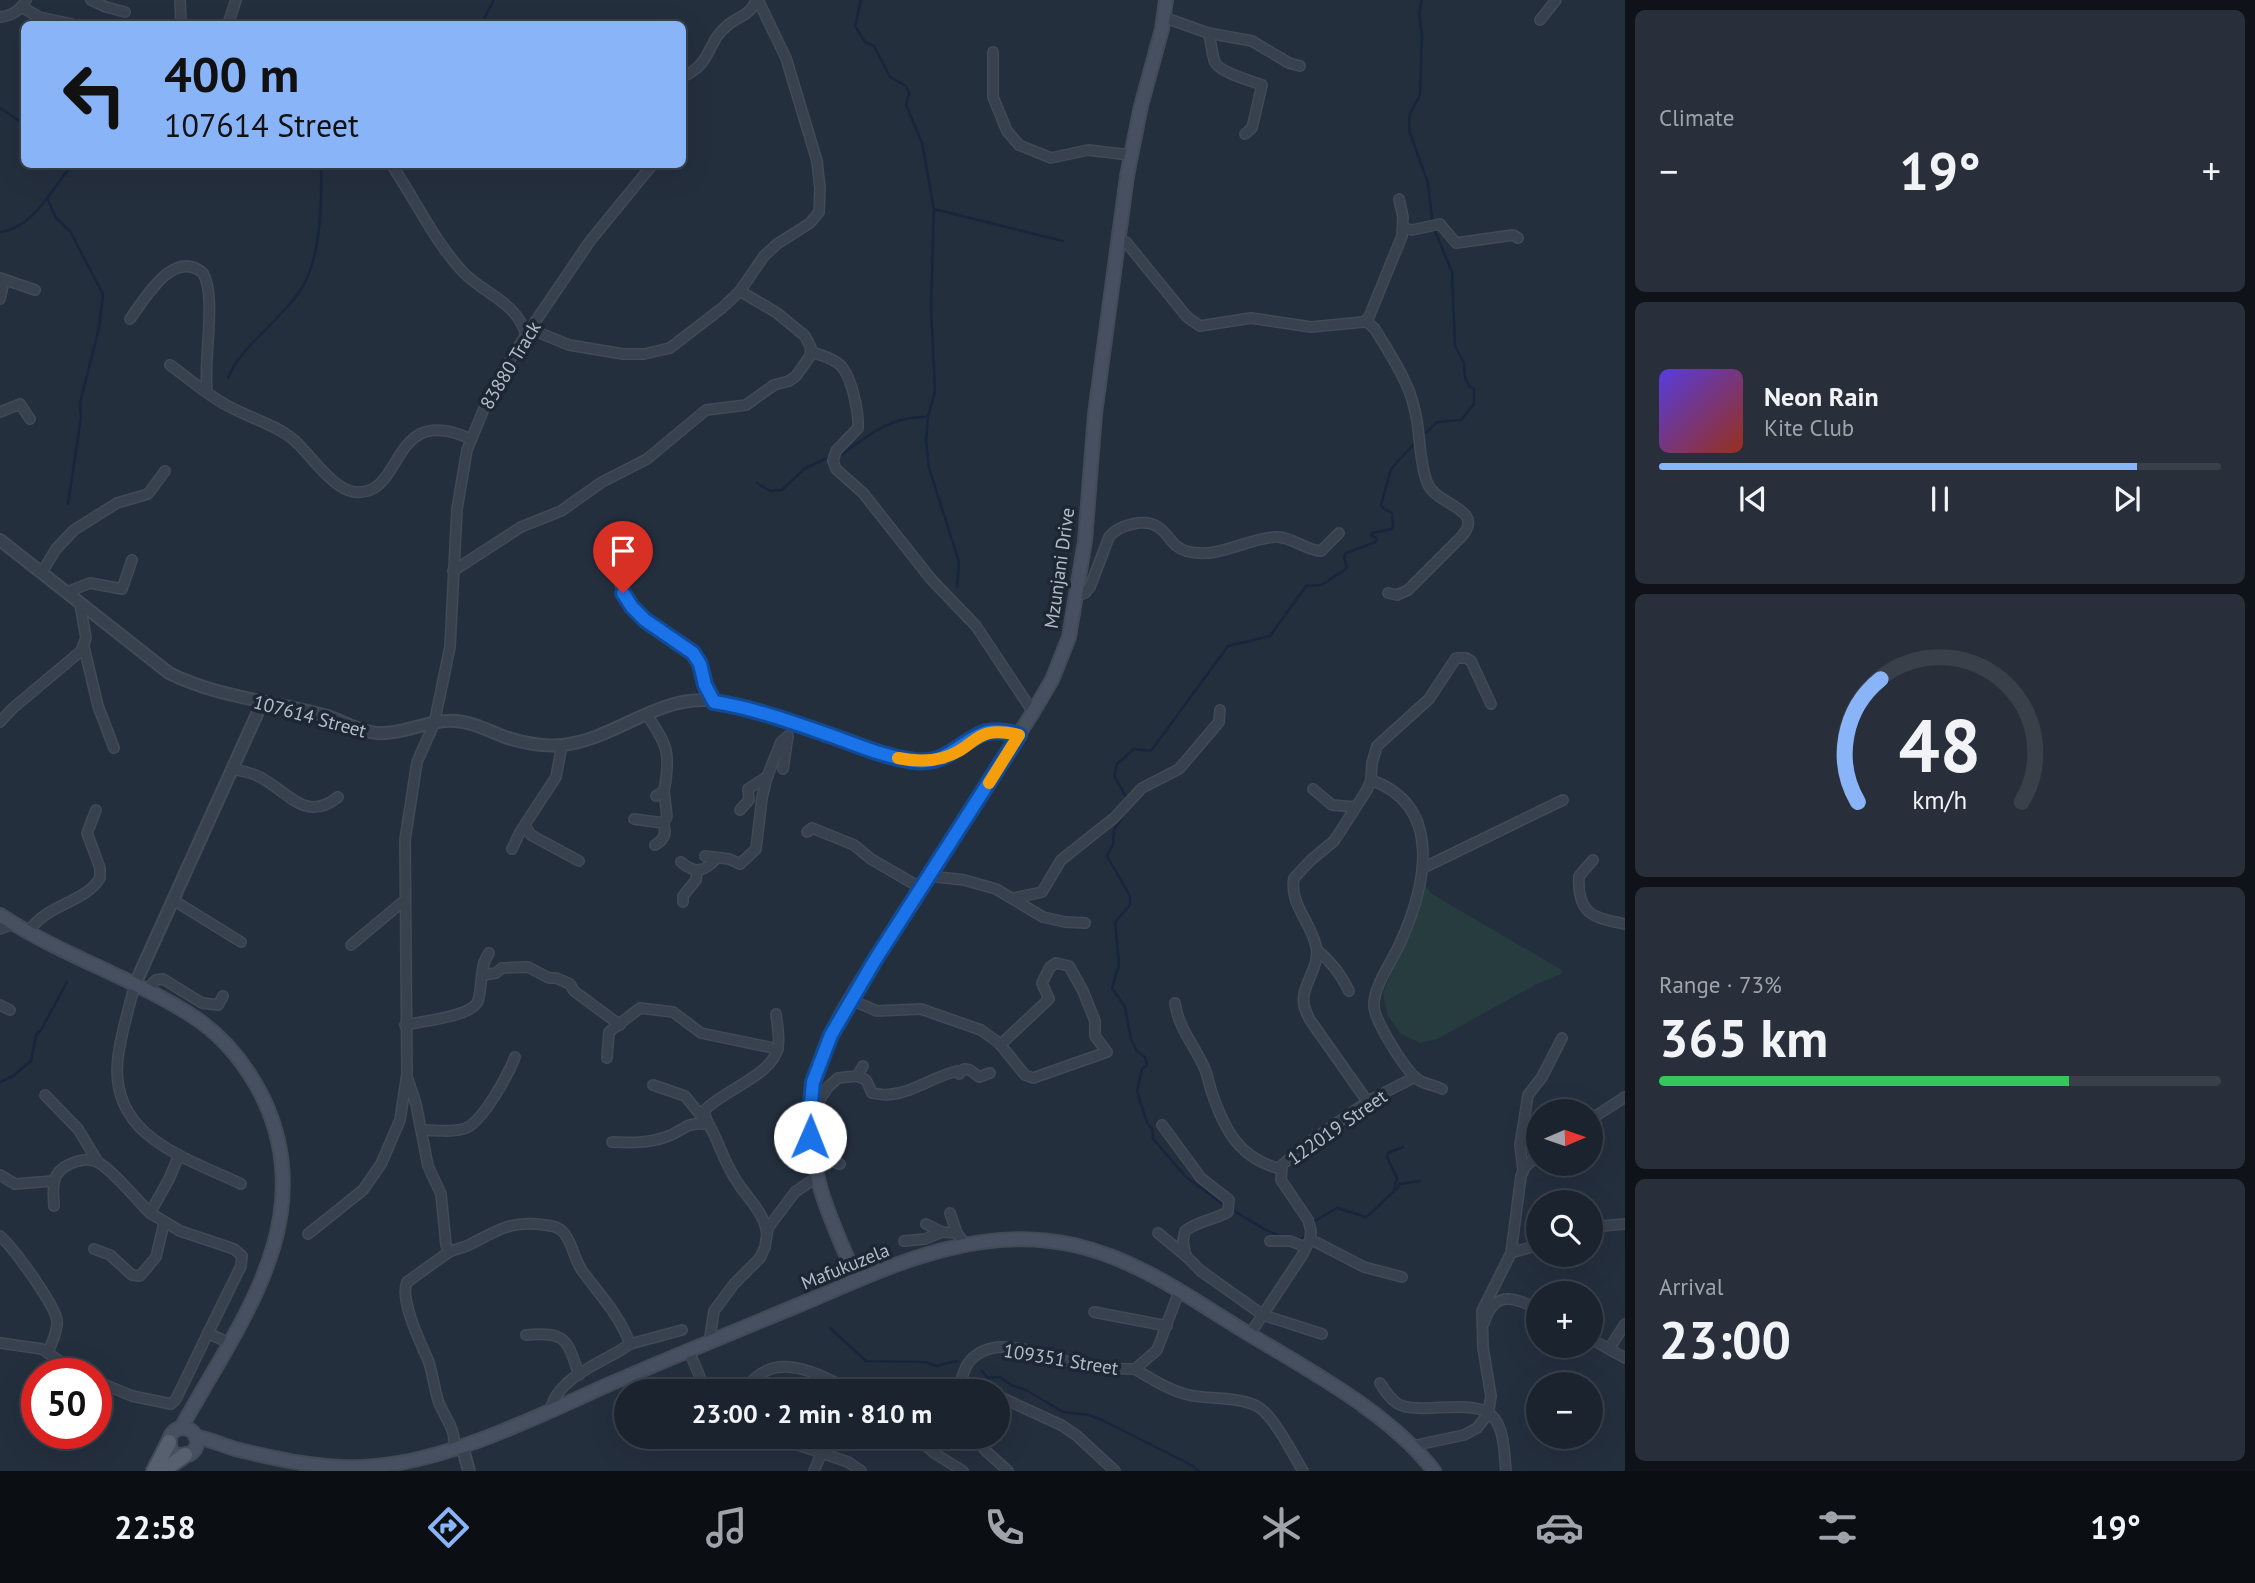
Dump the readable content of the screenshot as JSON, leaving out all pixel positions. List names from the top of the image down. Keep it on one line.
{"streets":{"main road":["Mzunjani Drive","Mafukuzela"],"street":["83880 Track","107614 Street","122019 Street","109351 Street"]},"crossings":[["83880 Track","107614 Street"],["Mzunjani Drive","107614 Street"],["Mzunjani Drive","Mafukuzela"],["Mafukuzela","109351 Street"]],"north":"right","page":{"tile":["Climate",["Range · 73%","365 km"],["Arrival","23:00"]],"turn":["400 m","107614 Street"],"heat":["−","19°","+"],"song":["Neon Rain","Kite Club"],"map_buttons":["+","−"],"limit":"50","trip":"23:00 · 2 min · 810 m","tabs":["22:58","19°"],"gauge":["48","km/h"]}}
